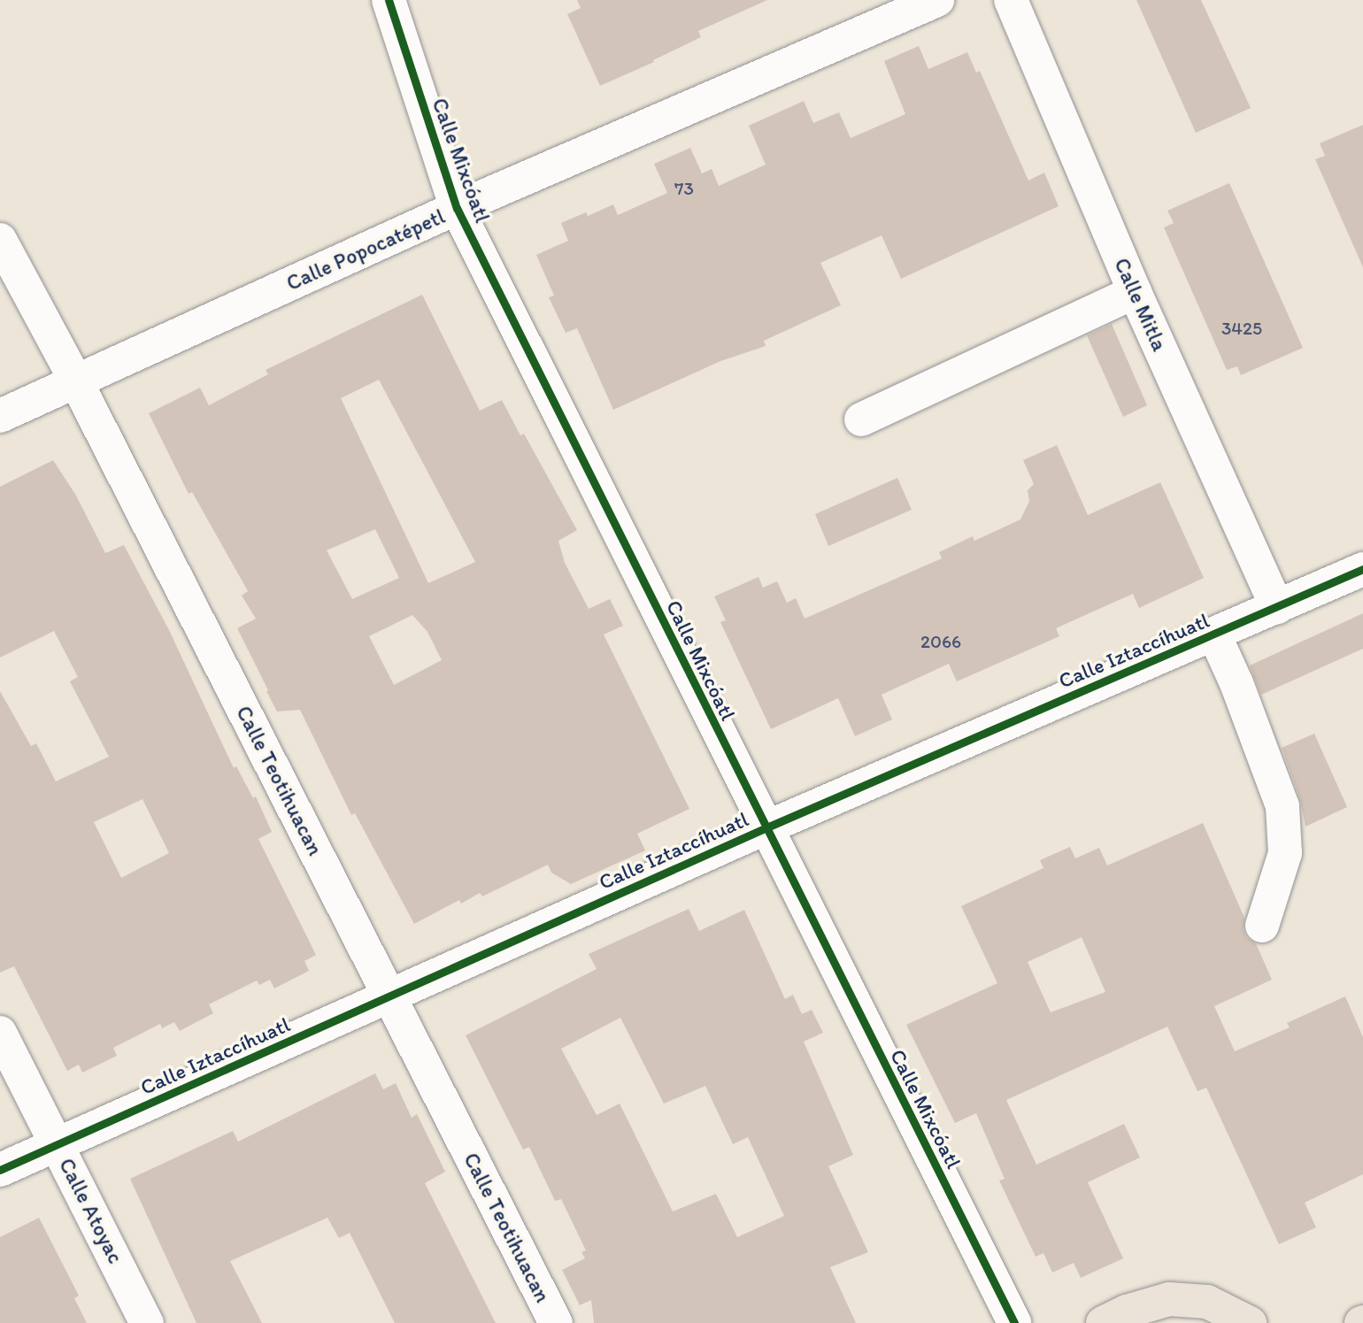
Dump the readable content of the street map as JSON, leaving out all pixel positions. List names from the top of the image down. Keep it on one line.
{"streets":{"street":["Calle Mixcóatl","Calle Popocatépetl","Calle Mitla","Calle Iztaccíhuatl","Calle Teotihuacan","Calle Atoyac"]},"crossings":[["Calle Mixcóatl","Calle Popocatépetl"],["Calle Mixcóatl","Calle Iztaccíhuatl"],["Calle Popocatépetl","Calle Teotihuacan"],["Calle Mitla","Calle Iztaccíhuatl"],["Calle Iztaccíhuatl","Calle Teotihuacan"],["Calle Iztaccíhuatl","Calle Atoyac"]],"house_numbers":["73","3425","2066"]}
